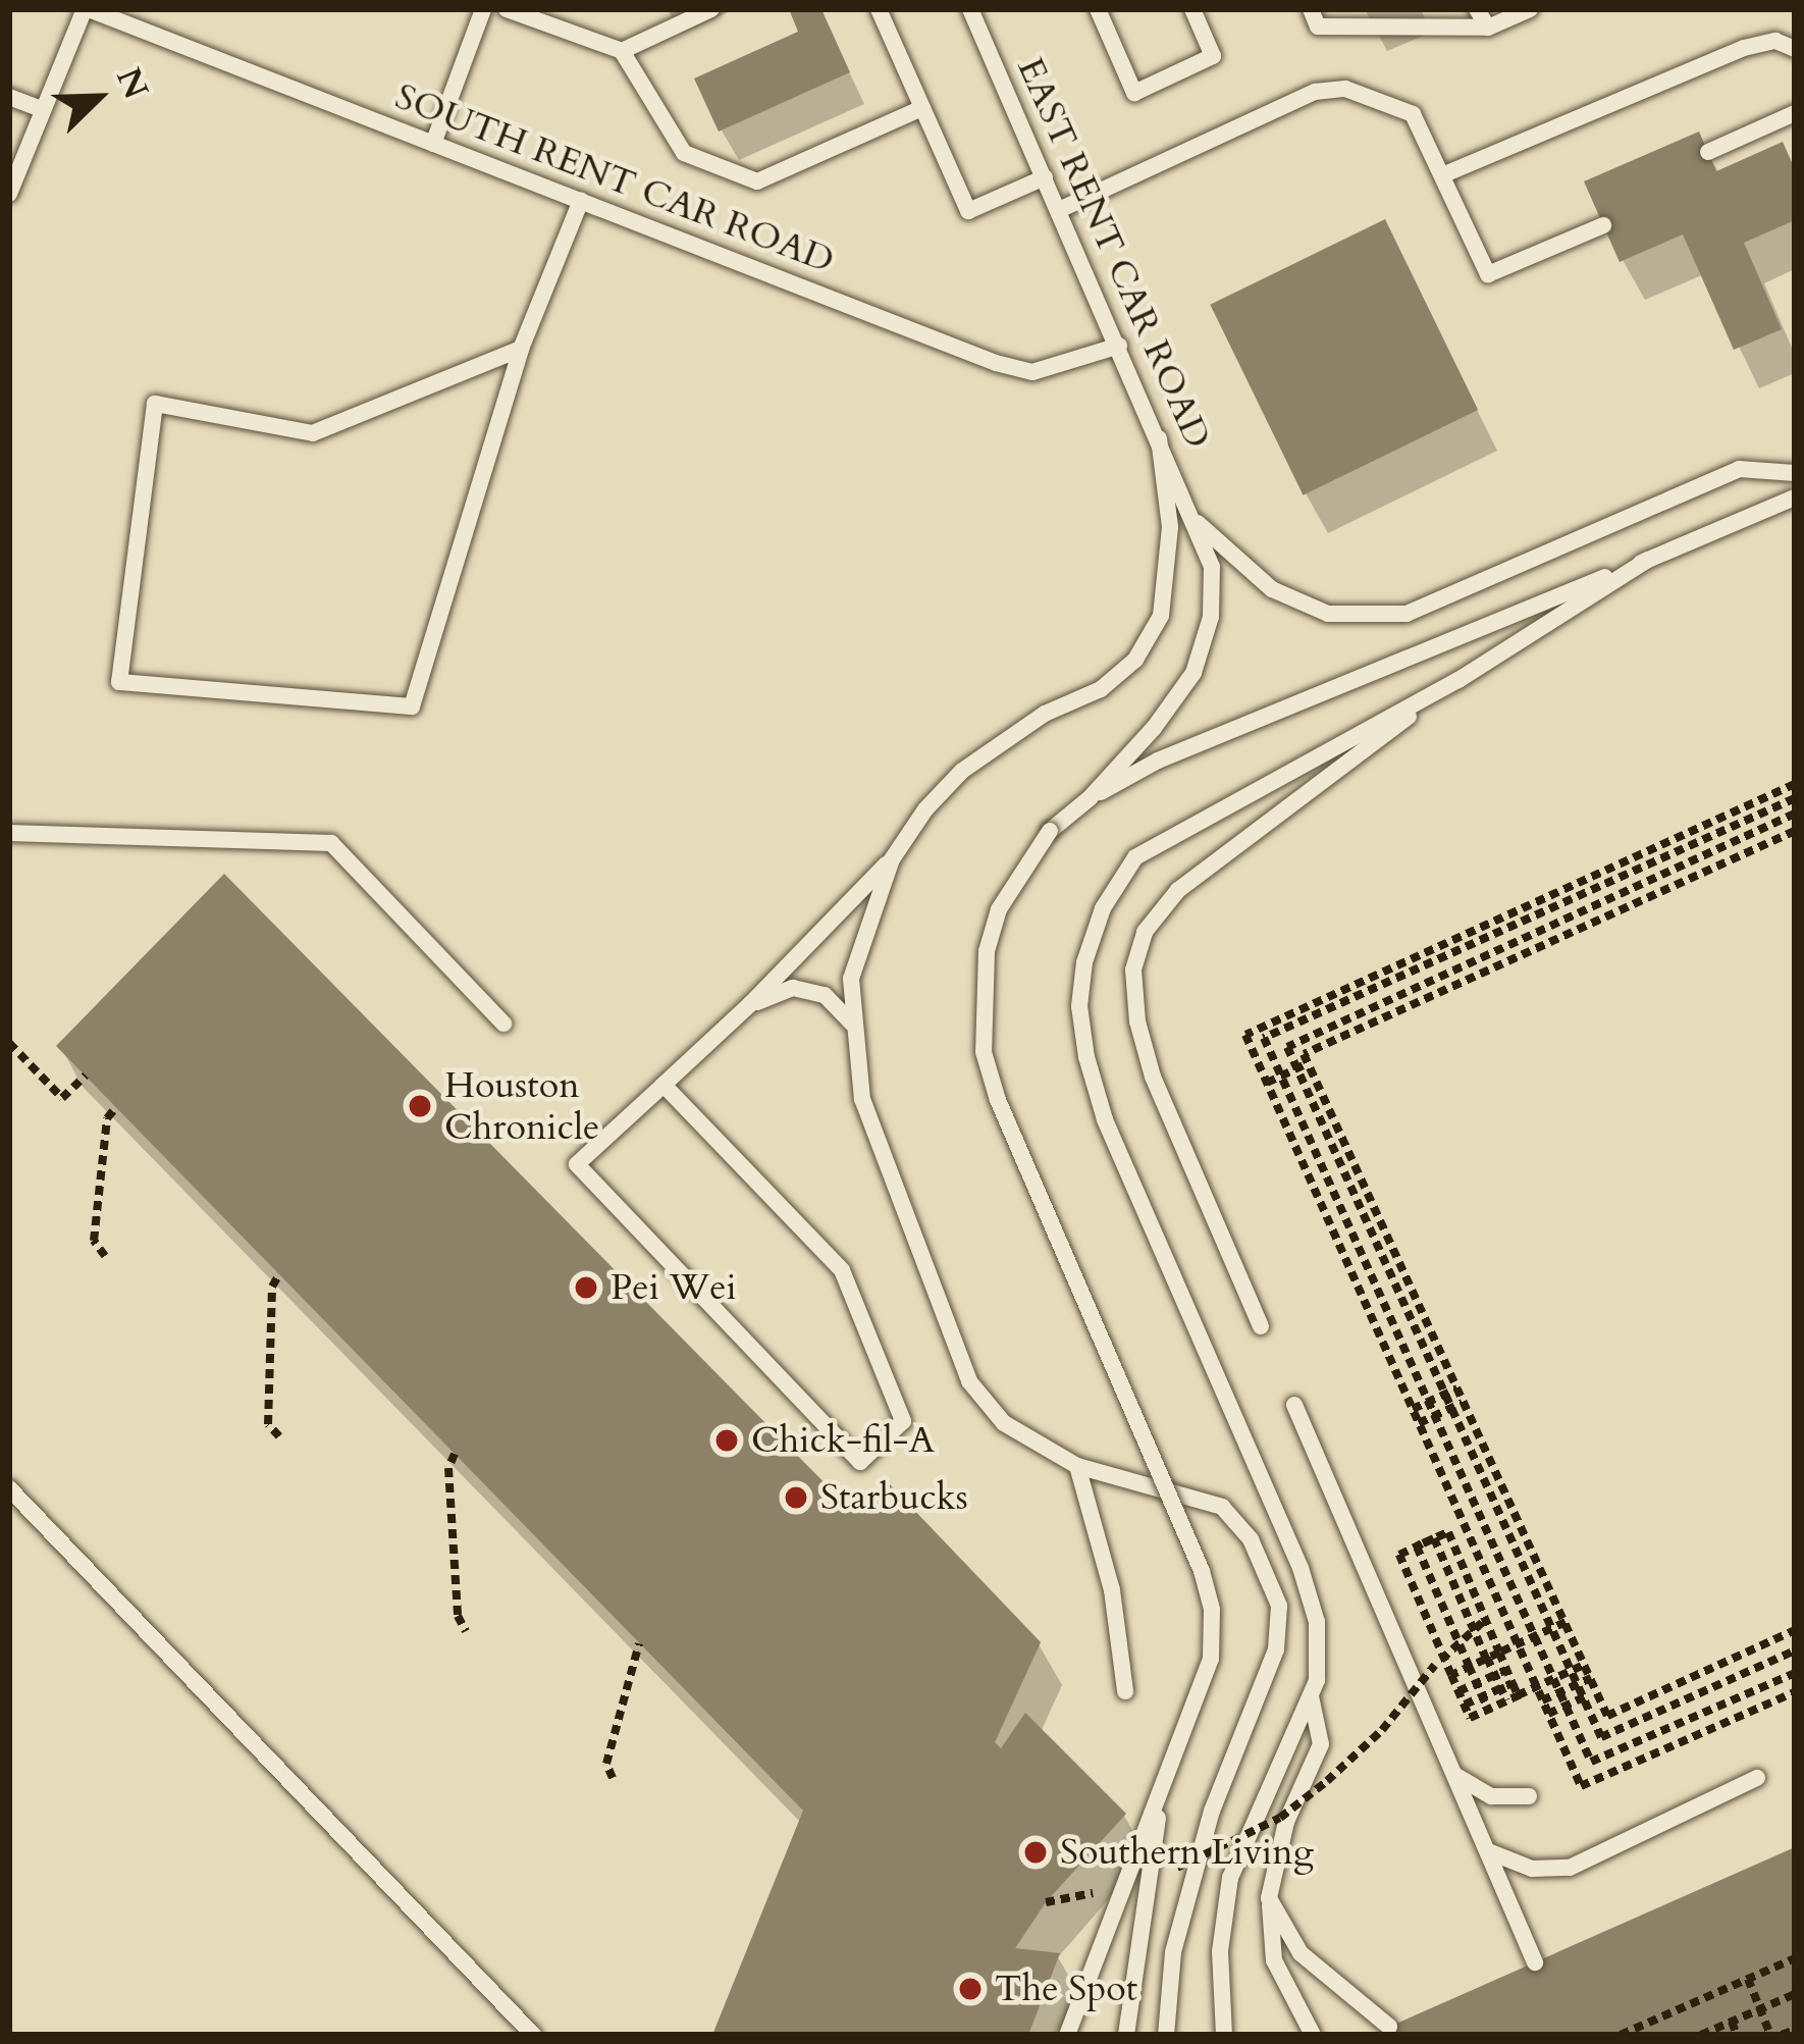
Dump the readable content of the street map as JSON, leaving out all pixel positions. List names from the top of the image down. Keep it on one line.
{"streets":{"lane":["SOUTH RENT CAR ROAD","EAST RENT CAR ROAD"]},"crossings":[["SOUTH RENT CAR ROAD","EAST RENT CAR ROAD"]],"places":["Houston Chronicle","Pei Wei","Chick-fil-A","Starbucks","Southern Living","The Spot"],"north":"top right"}
